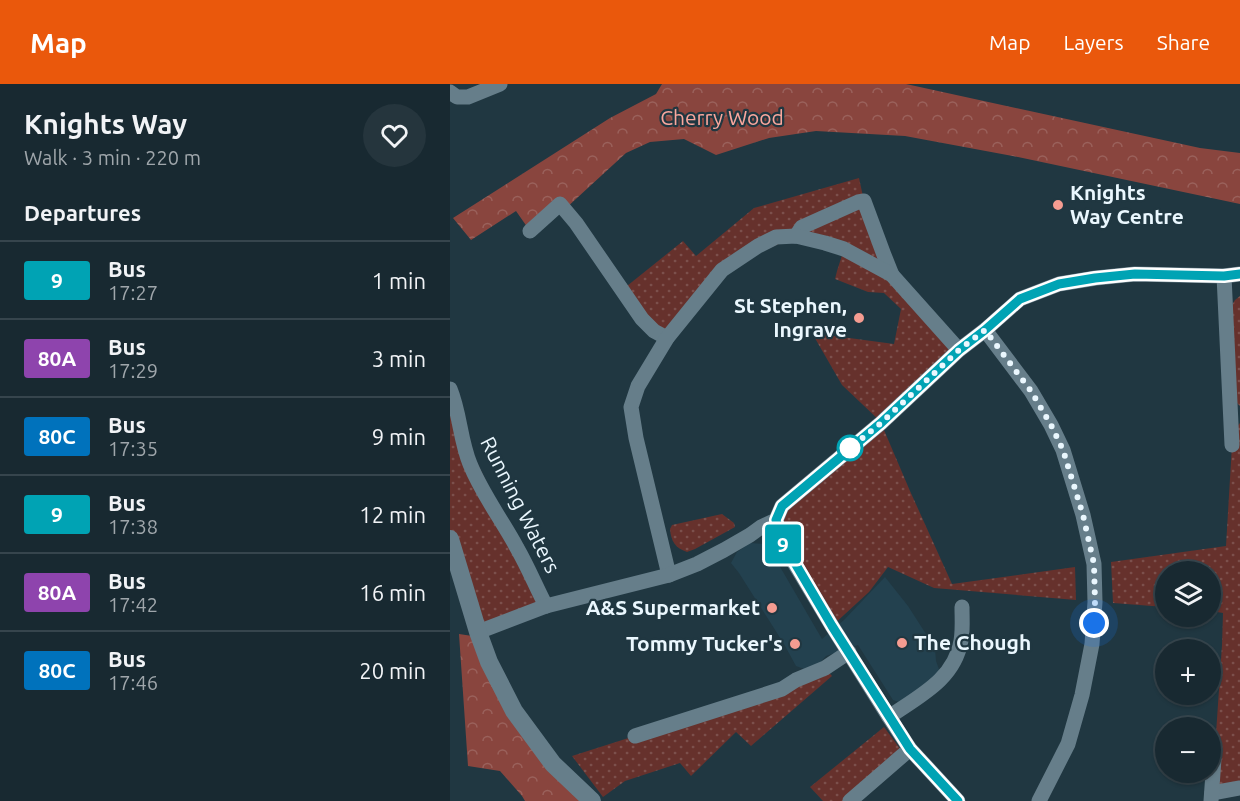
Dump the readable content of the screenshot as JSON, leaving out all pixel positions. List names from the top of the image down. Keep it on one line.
{"streets":{"street":["Running Waters"]},"parks":["Cherry Wood"],"places":["Knights Way Centre","St Stephen, Ingrave","A&S Supermarket","The Chough","Tommy Tucker's"],"lines":["bus line 9"],"page":{"header":"Map","nav":["Map","Layers","Share"],"heading":[["Knights Way","Walk · 3 min · 220 m"],"Departures"],"on_map":"9","list":[{"mark":"9","name":"Bus","note":"17:27","value":"1 min"},{"mark":"80A","name":"Bus","note":"17:29","value":"3 min"},{"mark":"80C","name":"Bus","note":"17:35","value":"9 min"},{"mark":"9","name":"Bus","note":"17:38","value":"12 min"},{"mark":"80A","name":"Bus","note":"17:42","value":"16 min"},{"mark":"80C","name":"Bus","note":"17:46","value":"20 min"}],"map_buttons":["+","−"]}}
